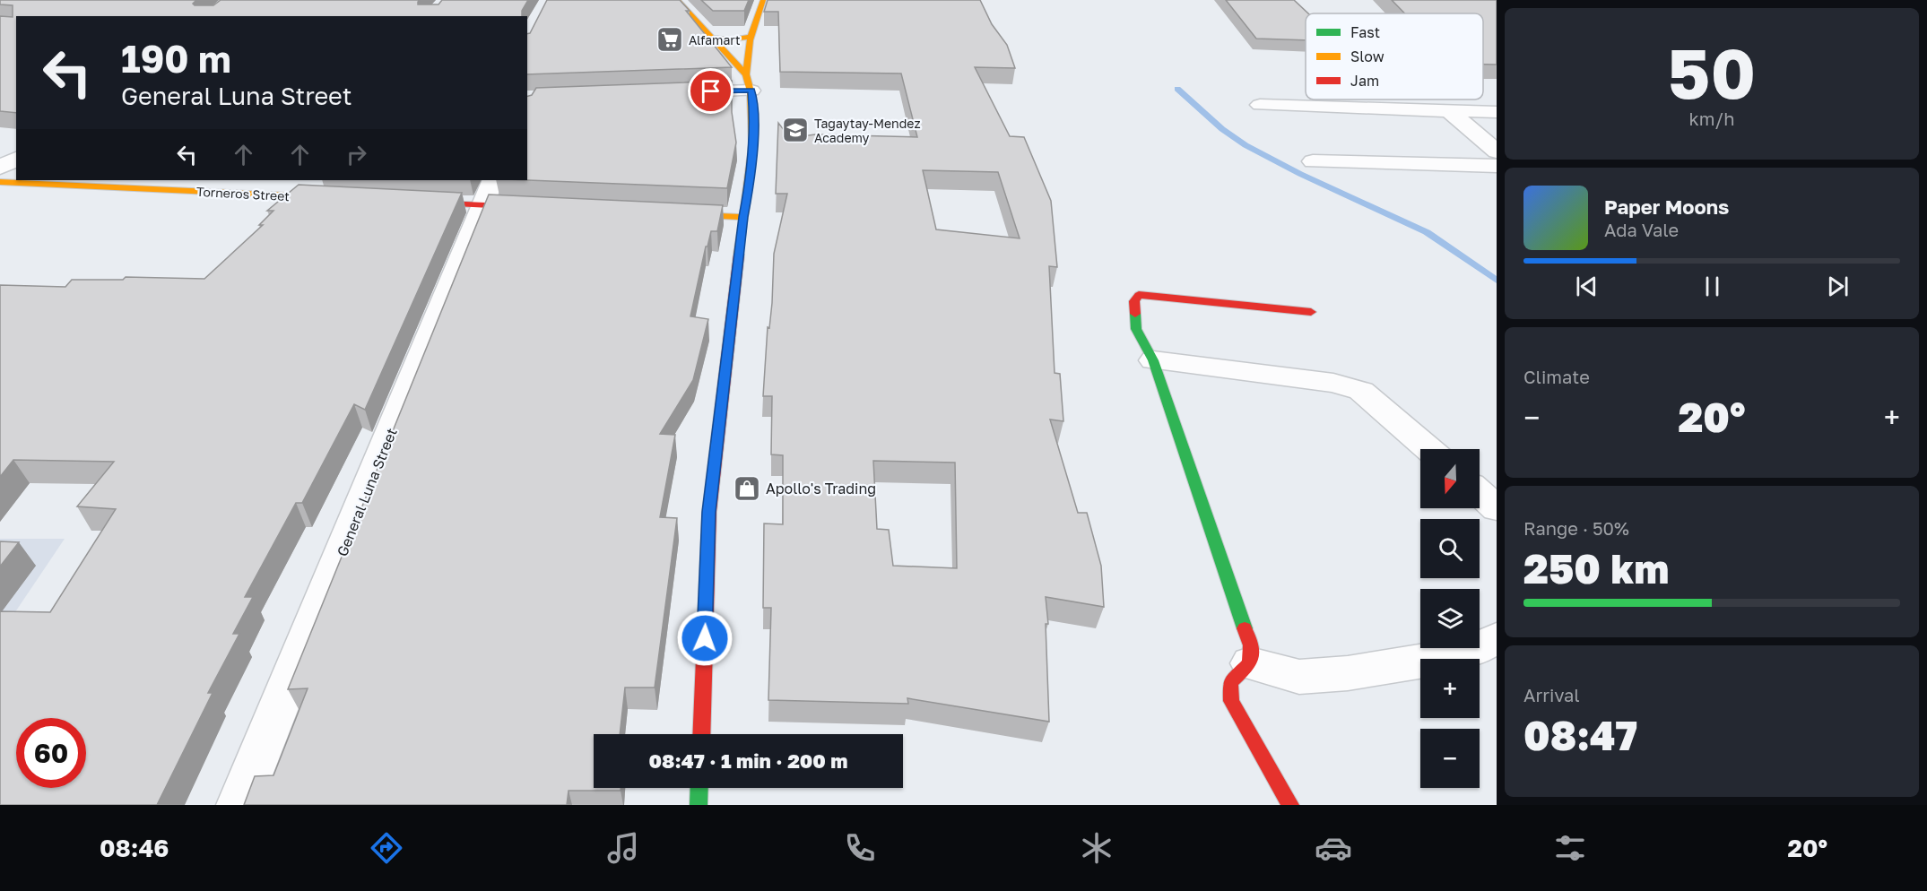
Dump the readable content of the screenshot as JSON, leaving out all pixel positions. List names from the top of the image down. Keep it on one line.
{"streets":{"main road":["Torneros Street"],"street":["General Luna Street"]},"places":{"supermarket":["Alfamart"],"school or university":["Tagaytay-Mendez Academy"],"shop":["Apollo's Trading"]},"legend":["Fast","Slow","Jam"],"north":"bottom","page":{"tile":[["50","km/h"],"Climate",["Range · 50%","250 km"],["Arrival","08:47"]],"turn":["190 m","General Luna Street"],"song":["Paper Moons","Ada Vale"],"heat":["−","20°","+"],"map_buttons":["+","−"],"limit":"60","trip":"08:47 · 1 min · 200 m","tabs":["08:46","20°"]}}
